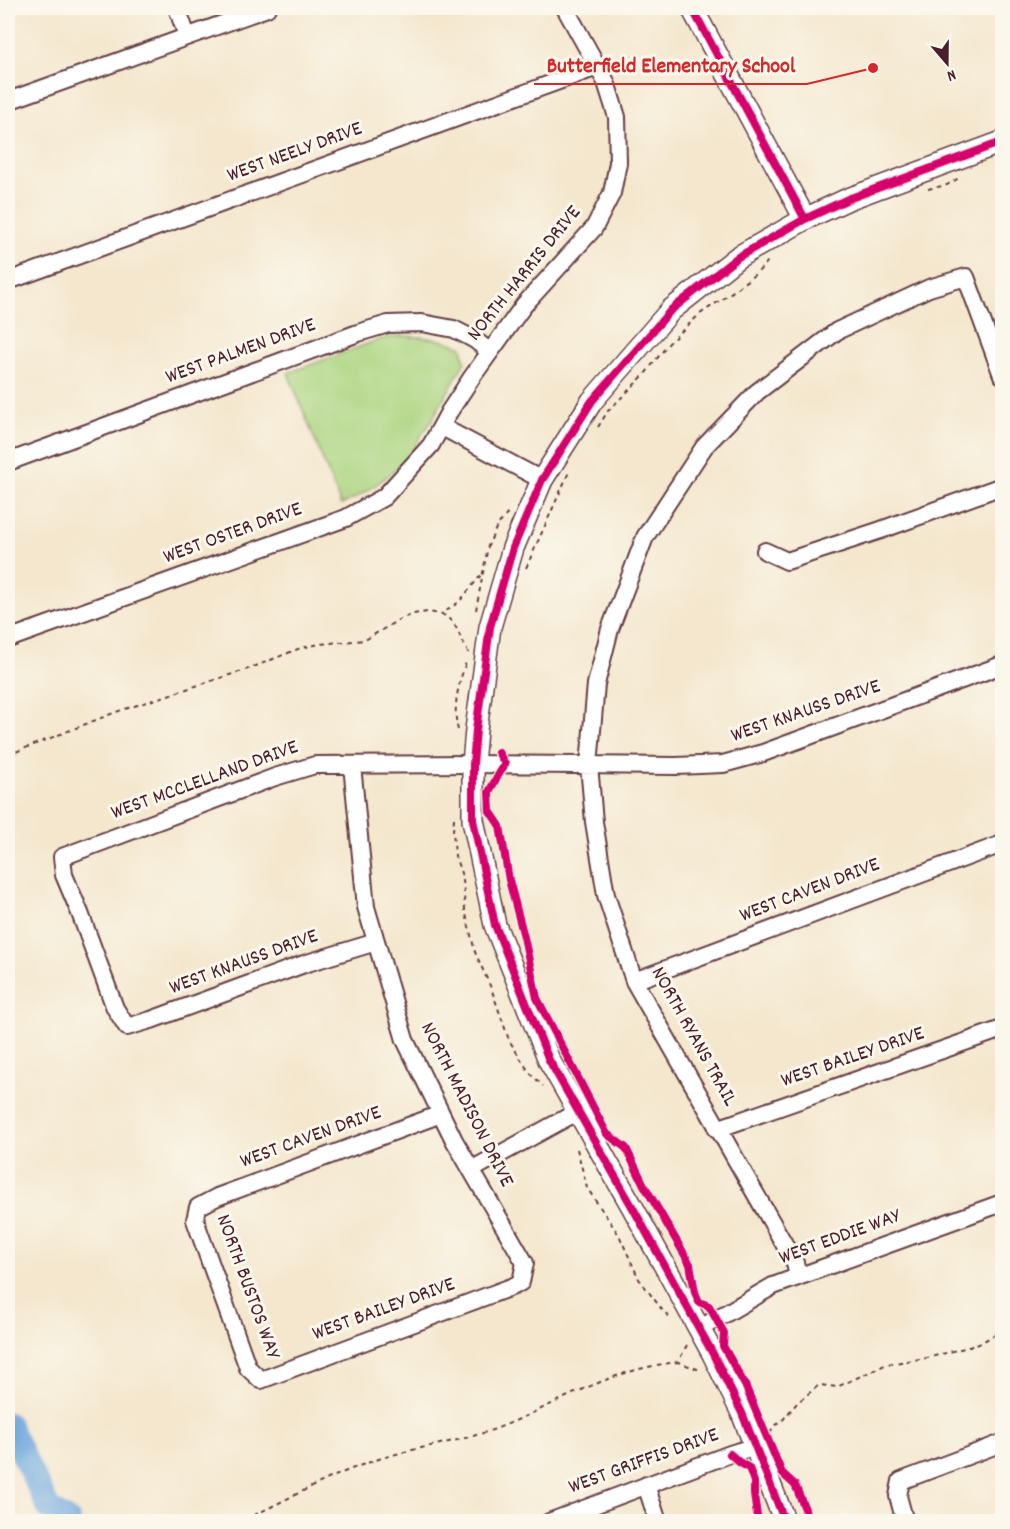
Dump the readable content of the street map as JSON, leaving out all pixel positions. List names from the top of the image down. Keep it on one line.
{"streets":{"street":["WEST NEELY DRIVE","NORTH HARRIS DRIVE","WEST PALMEN DRIVE","WEST OSTER DRIVE","WEST KNAUSS DRIVE","WEST MCCLELLAND DRIVE","WEST CAVEN DRIVE","NORTH RYANS TRAIL","WEST BAILEY DRIVE","NORTH MADISON DRIVE","WEST EDDIE WAY","NORTH BUSTOS WAY","WEST GRIFFIS DRIVE"]},"crossings":[["WEST NEELY DRIVE","NORTH HARRIS DRIVE"],["NORTH HARRIS DRIVE","WEST PALMEN DRIVE"],["NORTH HARRIS DRIVE","WEST OSTER DRIVE"],["WEST KNAUSS DRIVE","WEST MCCLELLAND DRIVE"],["WEST KNAUSS DRIVE","NORTH RYANS TRAIL"],["WEST KNAUSS DRIVE","NORTH MADISON DRIVE"],["WEST MCCLELLAND DRIVE","NORTH MADISON DRIVE"],["WEST CAVEN DRIVE","NORTH RYANS TRAIL"],["WEST CAVEN DRIVE","NORTH MADISON DRIVE"],["WEST CAVEN DRIVE","NORTH BUSTOS WAY"],["NORTH RYANS TRAIL","WEST BAILEY DRIVE"],["NORTH RYANS TRAIL","WEST EDDIE WAY"],["WEST BAILEY DRIVE","NORTH MADISON DRIVE"],["WEST BAILEY DRIVE","NORTH BUSTOS WAY"]],"places":["Butterfield Elementary School"],"north":"bottom"}
